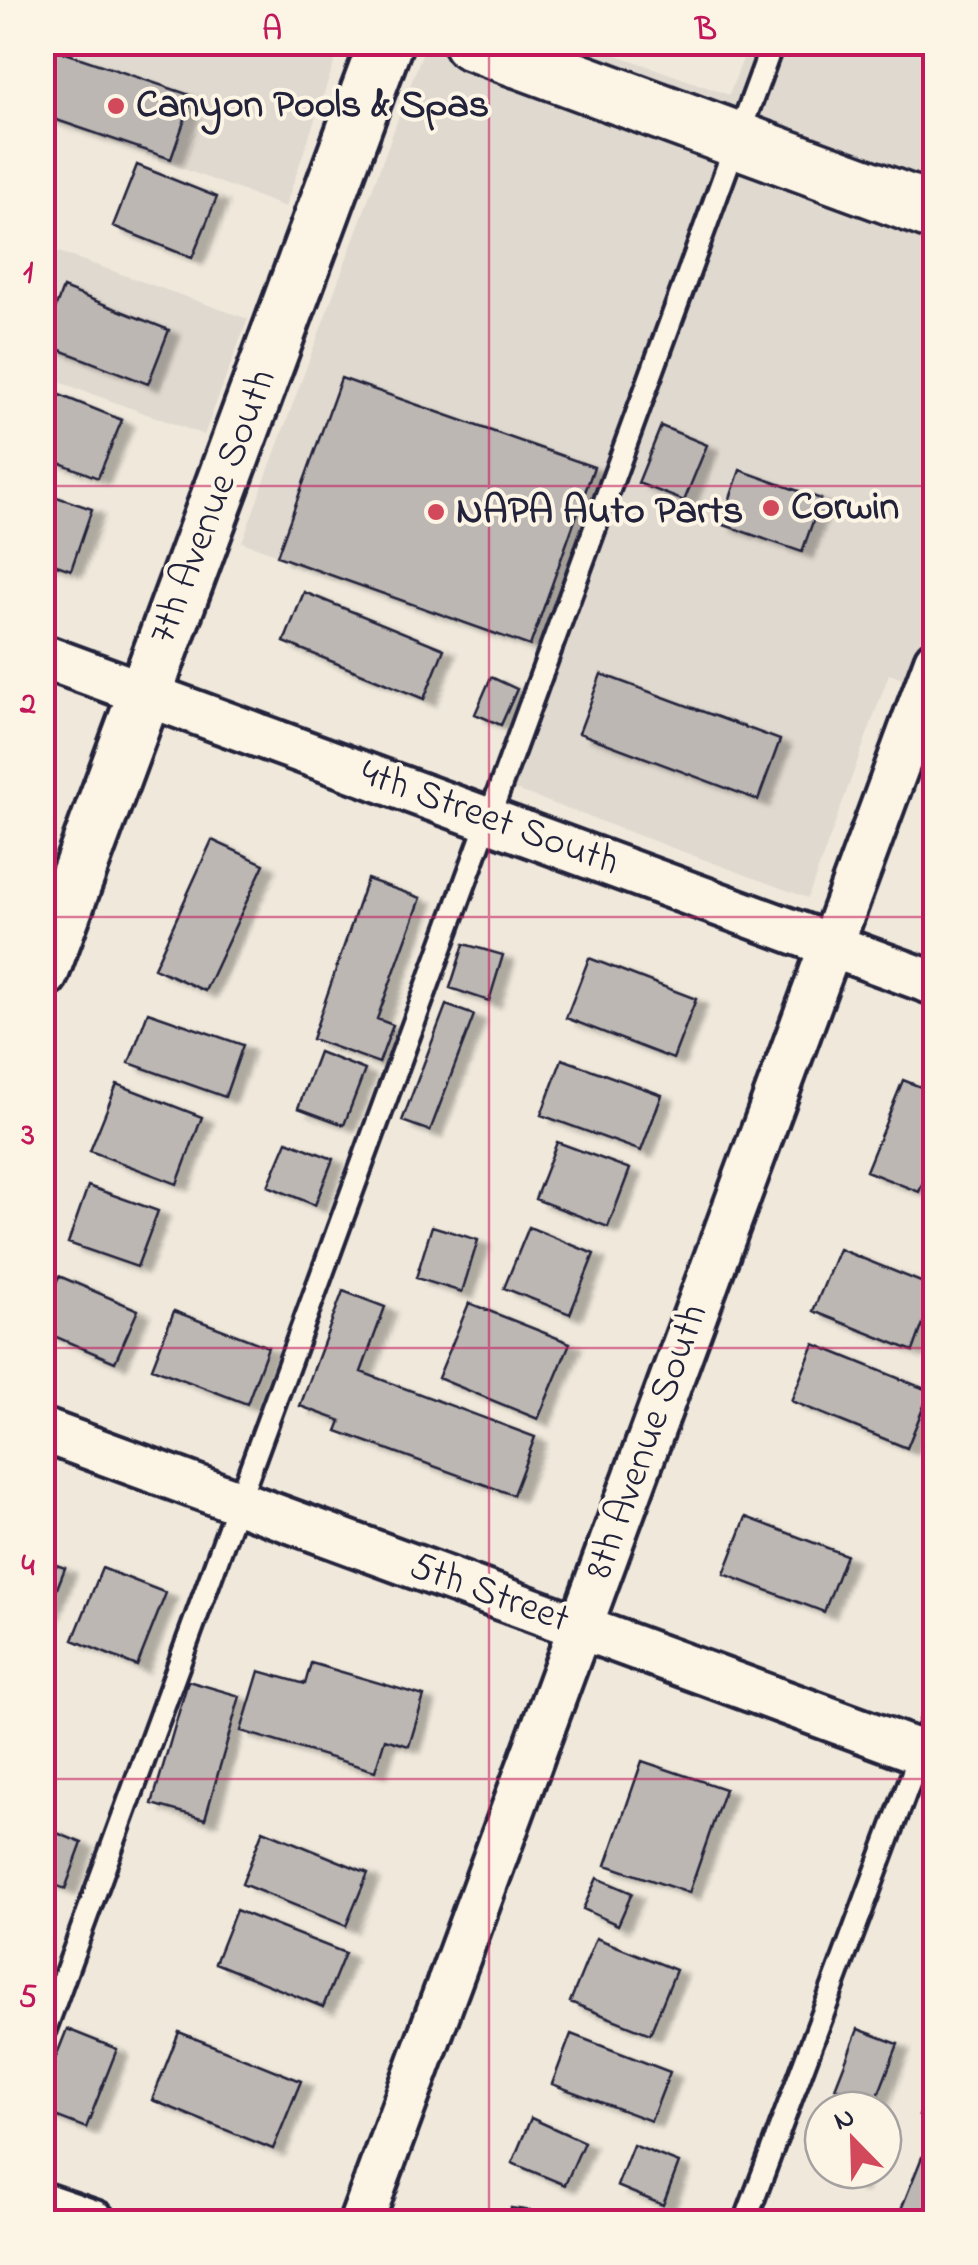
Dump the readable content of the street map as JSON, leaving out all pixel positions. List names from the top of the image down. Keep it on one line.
{"streets":{"street":["7th Avenue South","4th Street South","8th Avenue South","5th Street"]},"crossings":[["7th Avenue South","4th Street South"],["4th Street South","8th Avenue South"],["8th Avenue South","5th Street"]],"places":["Canyon Pools & Spas","Corwin","NAPA Auto Parts"],"north":"top left","grid":{"columns":["A","B"],"rows":["1","2","3","4","5"]}}
